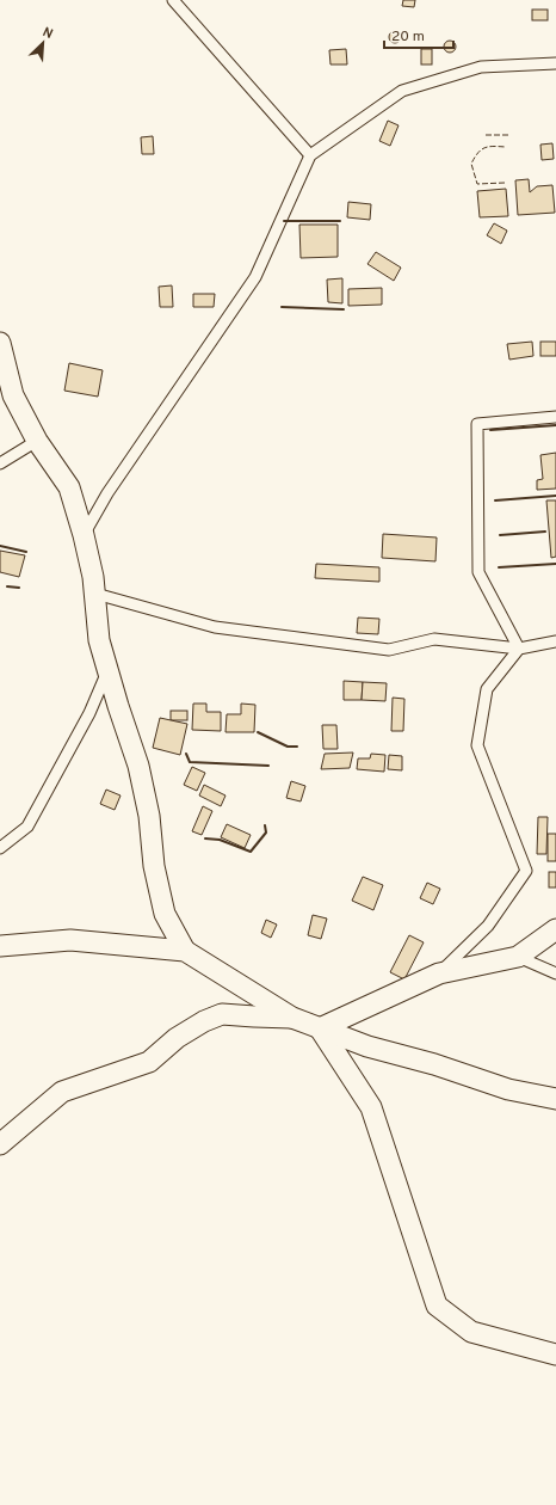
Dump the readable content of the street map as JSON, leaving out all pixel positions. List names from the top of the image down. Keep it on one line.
{"scale_bar":"20 m","north":"top right"}
